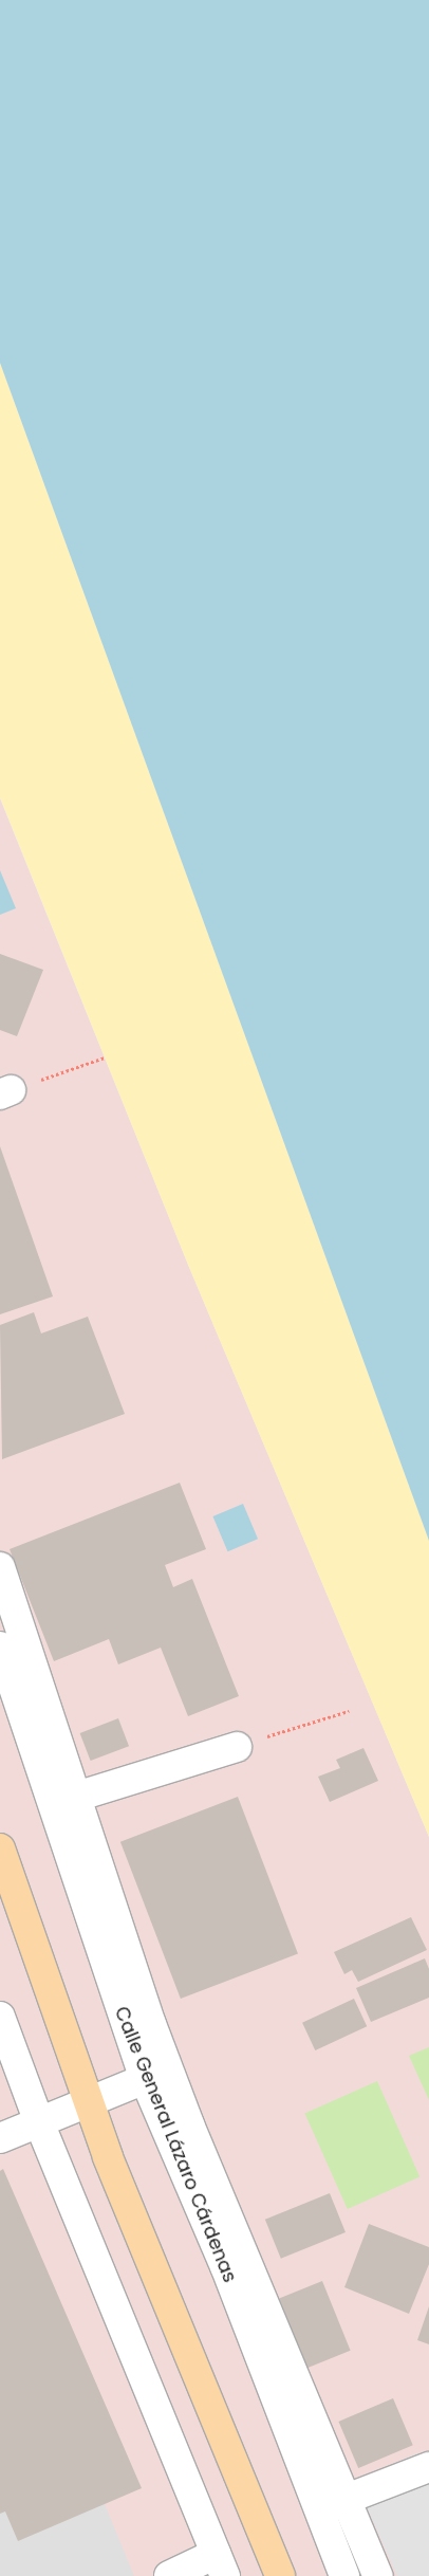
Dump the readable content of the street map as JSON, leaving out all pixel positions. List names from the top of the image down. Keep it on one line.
{"streets":{"street":["Calle General Lázaro Cárdenas"]}}
